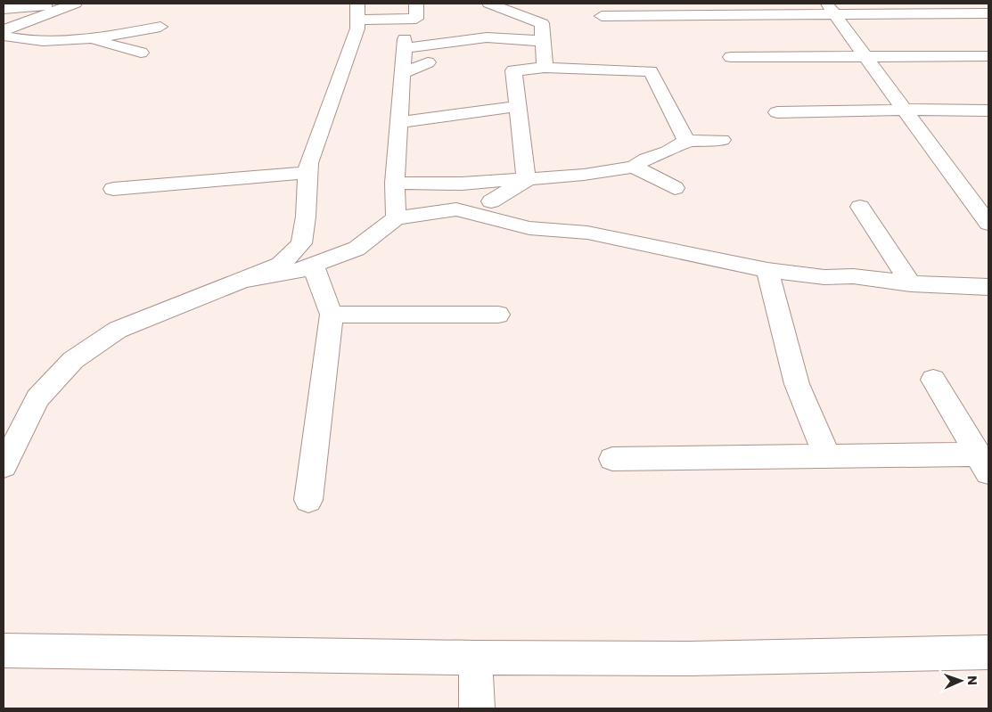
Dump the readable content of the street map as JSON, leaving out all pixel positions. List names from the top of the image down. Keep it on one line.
{"north":"right"}
